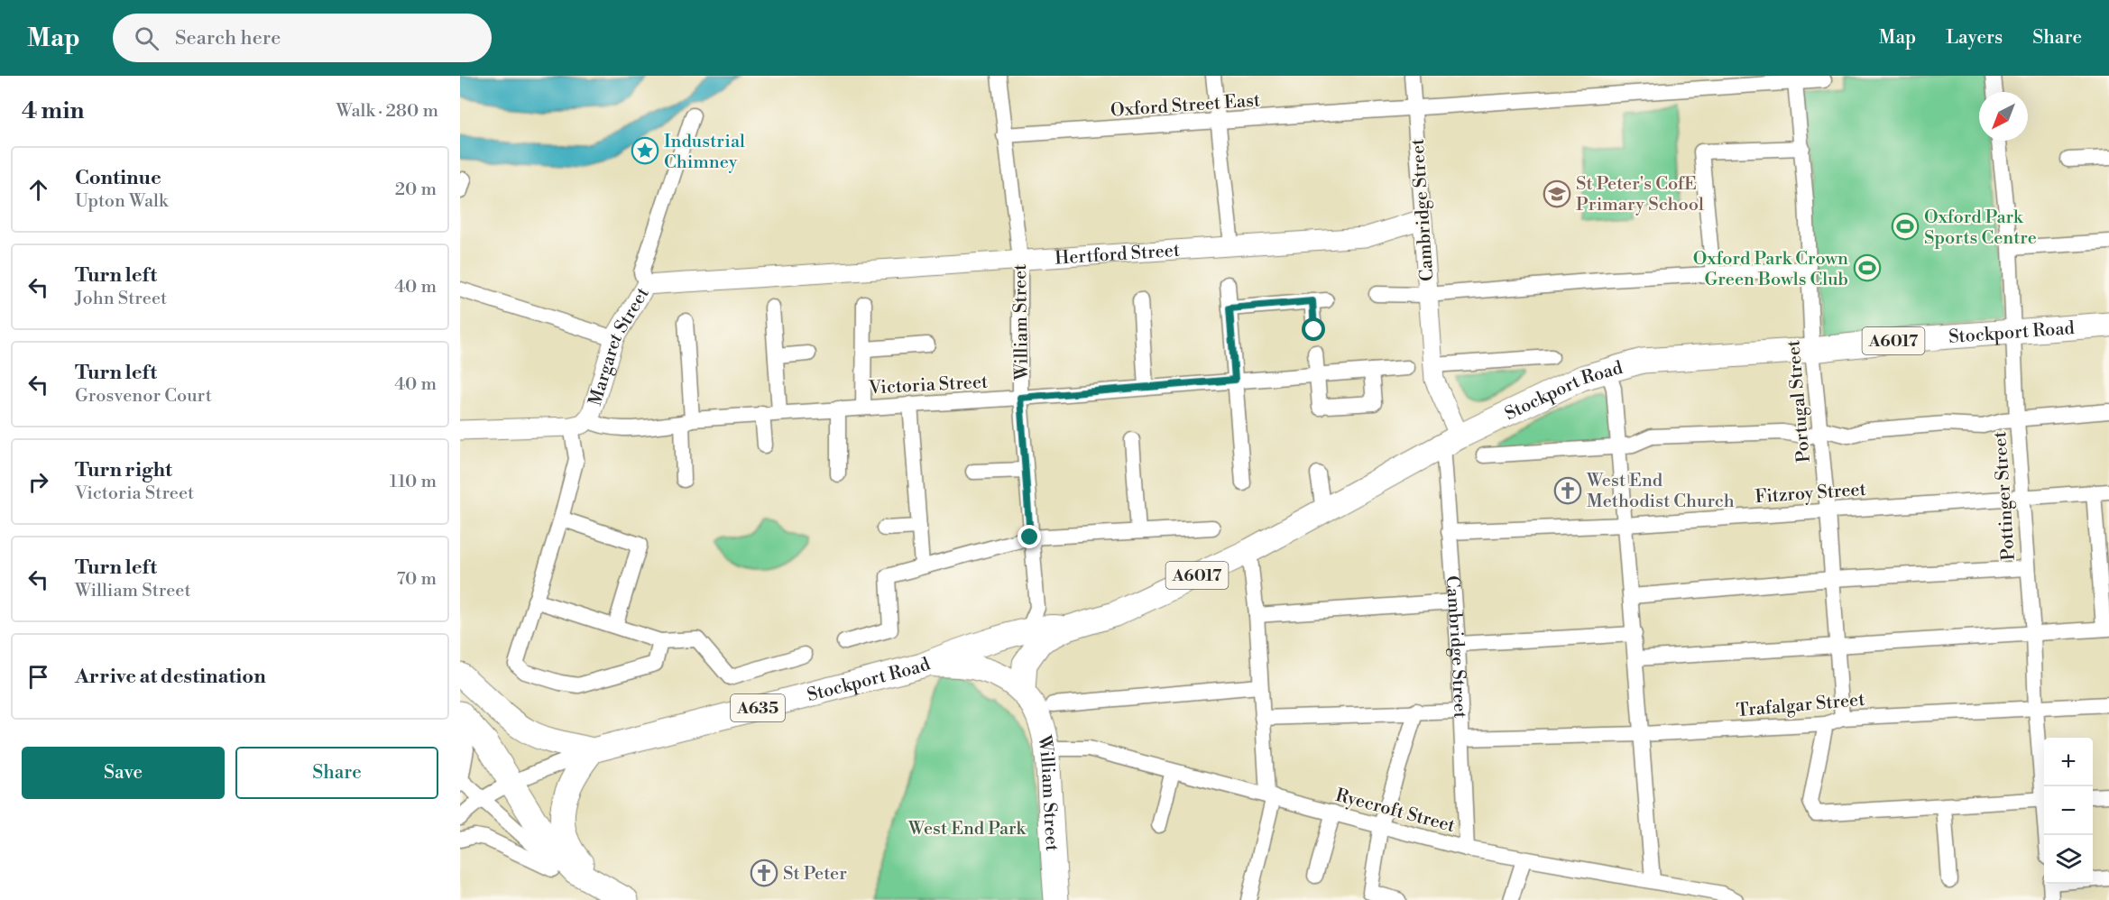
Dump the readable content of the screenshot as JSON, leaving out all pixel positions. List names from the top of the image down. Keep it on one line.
{"streets":{"highway":["William Street","Stockport Road","A6017","A635"],"street":["Oxford Street East","Cambridge Street","Hertford Street","Margaret Street","Victoria Street","Portugal Street","Fitzroy Street","Pottinger Street","Trafalgar Street","Ryecroft Street"]},"crossings":[["Oxford Street East","Cambridge Street"],["Oxford Street East","William Street"],["Oxford Street East","Portugal Street"],["Cambridge Street","Hertford Street"],["Cambridge Street","Stockport Road"],["Cambridge Street","Fitzroy Street"],["Cambridge Street","Trafalgar Street"],["Cambridge Street","Ryecroft Street"],["Hertford Street","William Street"],["Hertford Street","Margaret Street"],["William Street","Stockport Road"],["William Street","Victoria Street"],["William Street","A635"],["William Street","Ryecroft Street"],["Stockport Road","Portugal Street"],["Stockport Road","Pottinger Street"],["Stockport Road","A635"],["Margaret Street","Victoria Street"],["Portugal Street","Fitzroy Street"],["Portugal Street","Trafalgar Street"],["Fitzroy Street","Pottinger Street"],["Pottinger Street","Trafalgar Street"]],"parks":["West End Park"],"places":{"place":["Industrial Chimney"],"school or university":["St Peter's CofE Primary School"],"sports":["Oxford Park Sports Centre","Oxford Park Crown Green Bowls Club"],"church":["West End Methodist Church","St Peter"]},"north":"bottom left","page":{"header":"Map","search":"Search here","nav":["Map","Layers","Share"],"heading":["4 min","Walk · 280 m"],"list":[["Continue","Upton Walk","20 m"],["Turn left","John Street","40 m"],["Turn left","Grosvenor Court","40 m"],["Turn right","Victoria Street","110 m"],["Turn left","William Street","70 m"],"Arrive at destination"],"buttons":["Save","Share"],"map_buttons":["+","−"]}}
